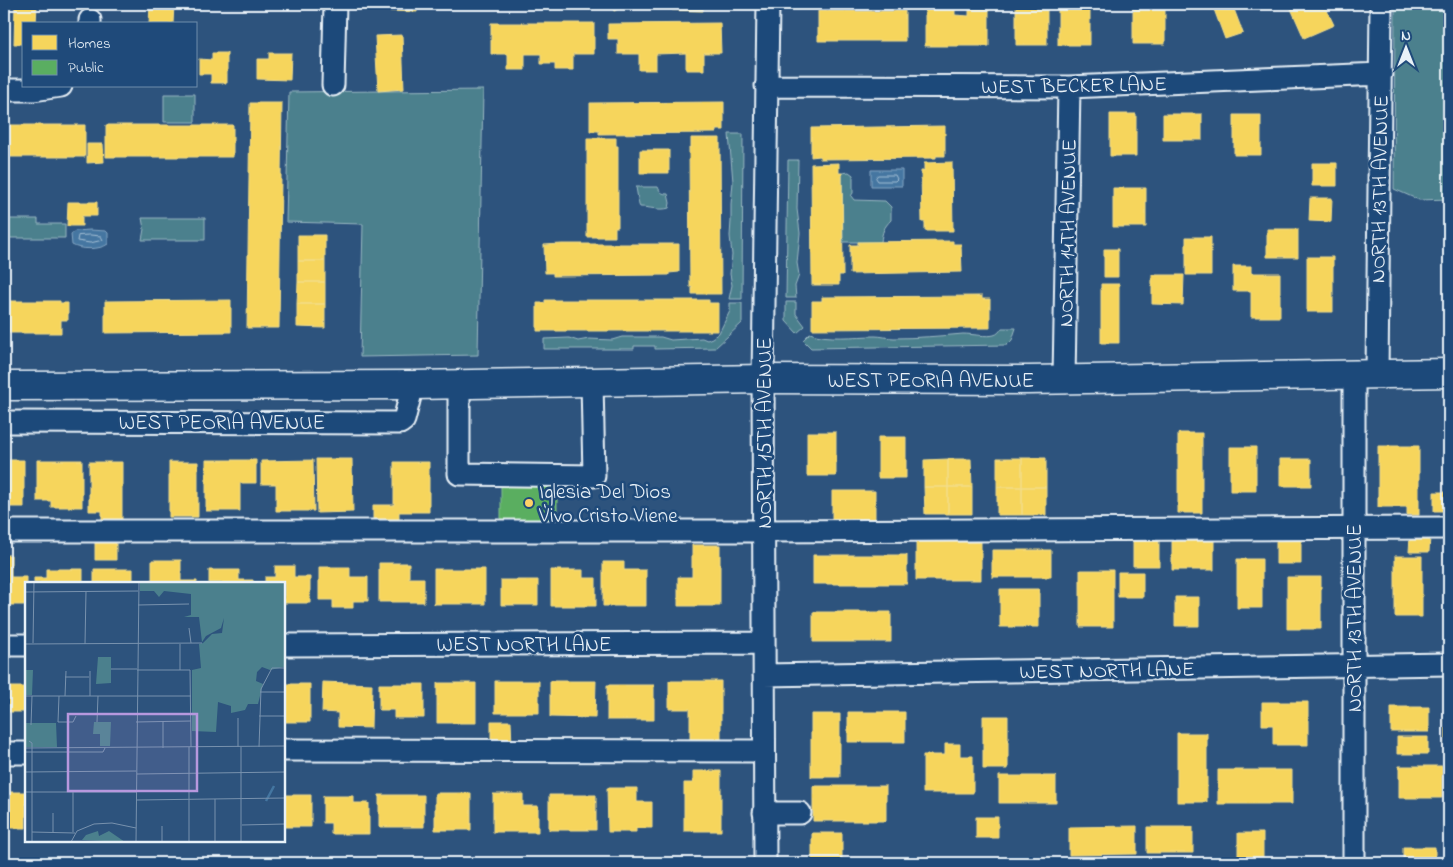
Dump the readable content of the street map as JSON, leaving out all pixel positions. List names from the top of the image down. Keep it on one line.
{"streets":{"main road":["WEST PEORIA AVENUE"],"street":["WEST BECKER LANE","NORTH 13TH AVENUE","NORTH 14TH AVENUE","NORTH 15TH AVENUE","WEST NORTH LANE"]},"crossings":[["WEST BECKER LANE","NORTH 13TH AVENUE"],["WEST BECKER LANE","NORTH 14TH AVENUE"],["WEST BECKER LANE","NORTH 15TH AVENUE"],["NORTH 13TH AVENUE","WEST PEORIA AVENUE"],["NORTH 13TH AVENUE","WEST NORTH LANE"],["NORTH 14TH AVENUE","WEST PEORIA AVENUE"],["WEST PEORIA AVENUE","NORTH 15TH AVENUE"],["NORTH 15TH AVENUE","WEST NORTH LANE"]],"places":["Iglesia Del Dios Vivo Cristo Viene"],"legend":["Homes","Public"],"north":"top"}
